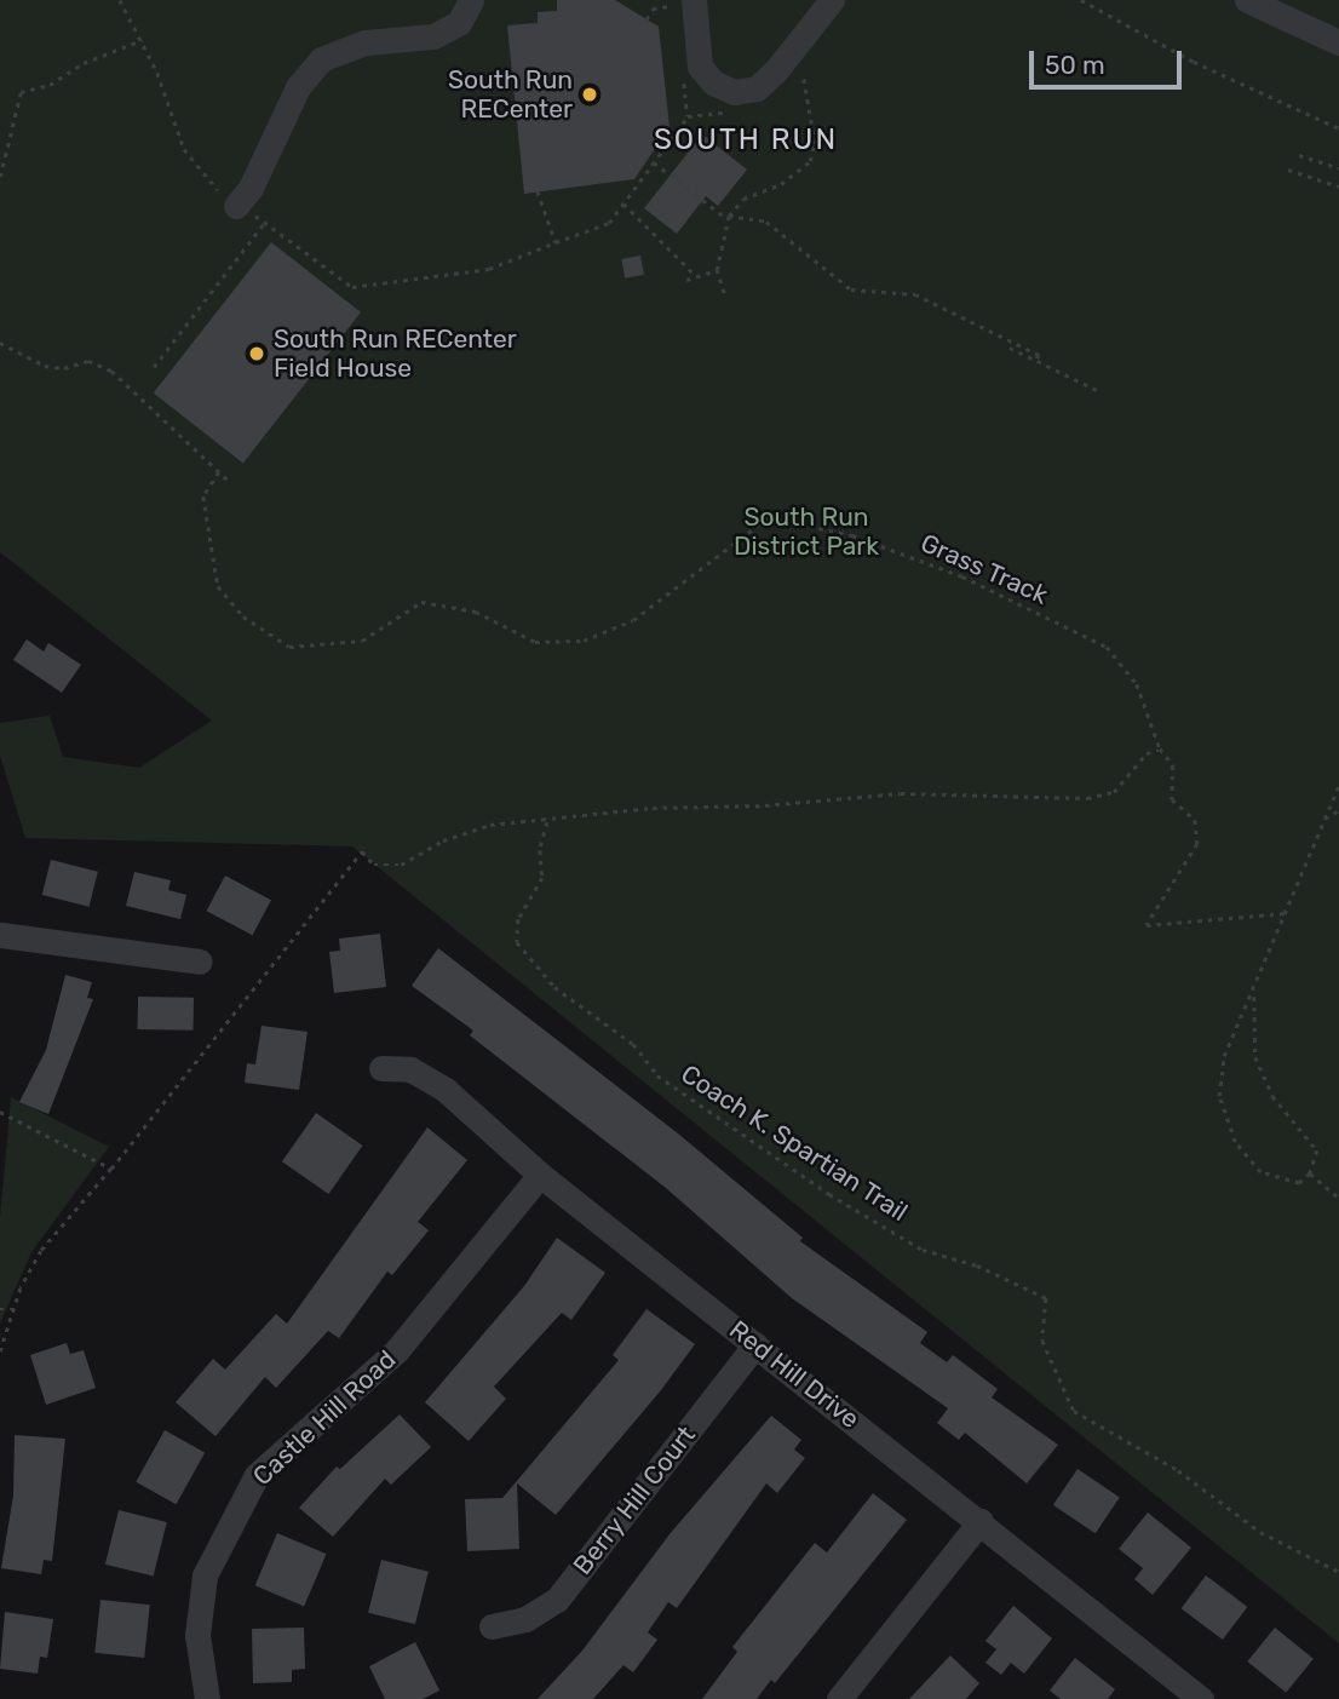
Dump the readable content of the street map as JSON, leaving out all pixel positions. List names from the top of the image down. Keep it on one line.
{"streets":{"street":["Red Hill Drive","Castle Hill Road","Berry Hill Court"],"path":["Grass Track","Coach K. Spartian Trail"]},"crossings":[["Red Hill Drive","Castle Hill Road"],["Red Hill Drive","Berry Hill Court"]],"districts":["SOUTH RUN"],"parks":["South Run District Park"],"places":["South Run RECenter","South Run RECenter Field House"],"scale_bar":"50 m"}
